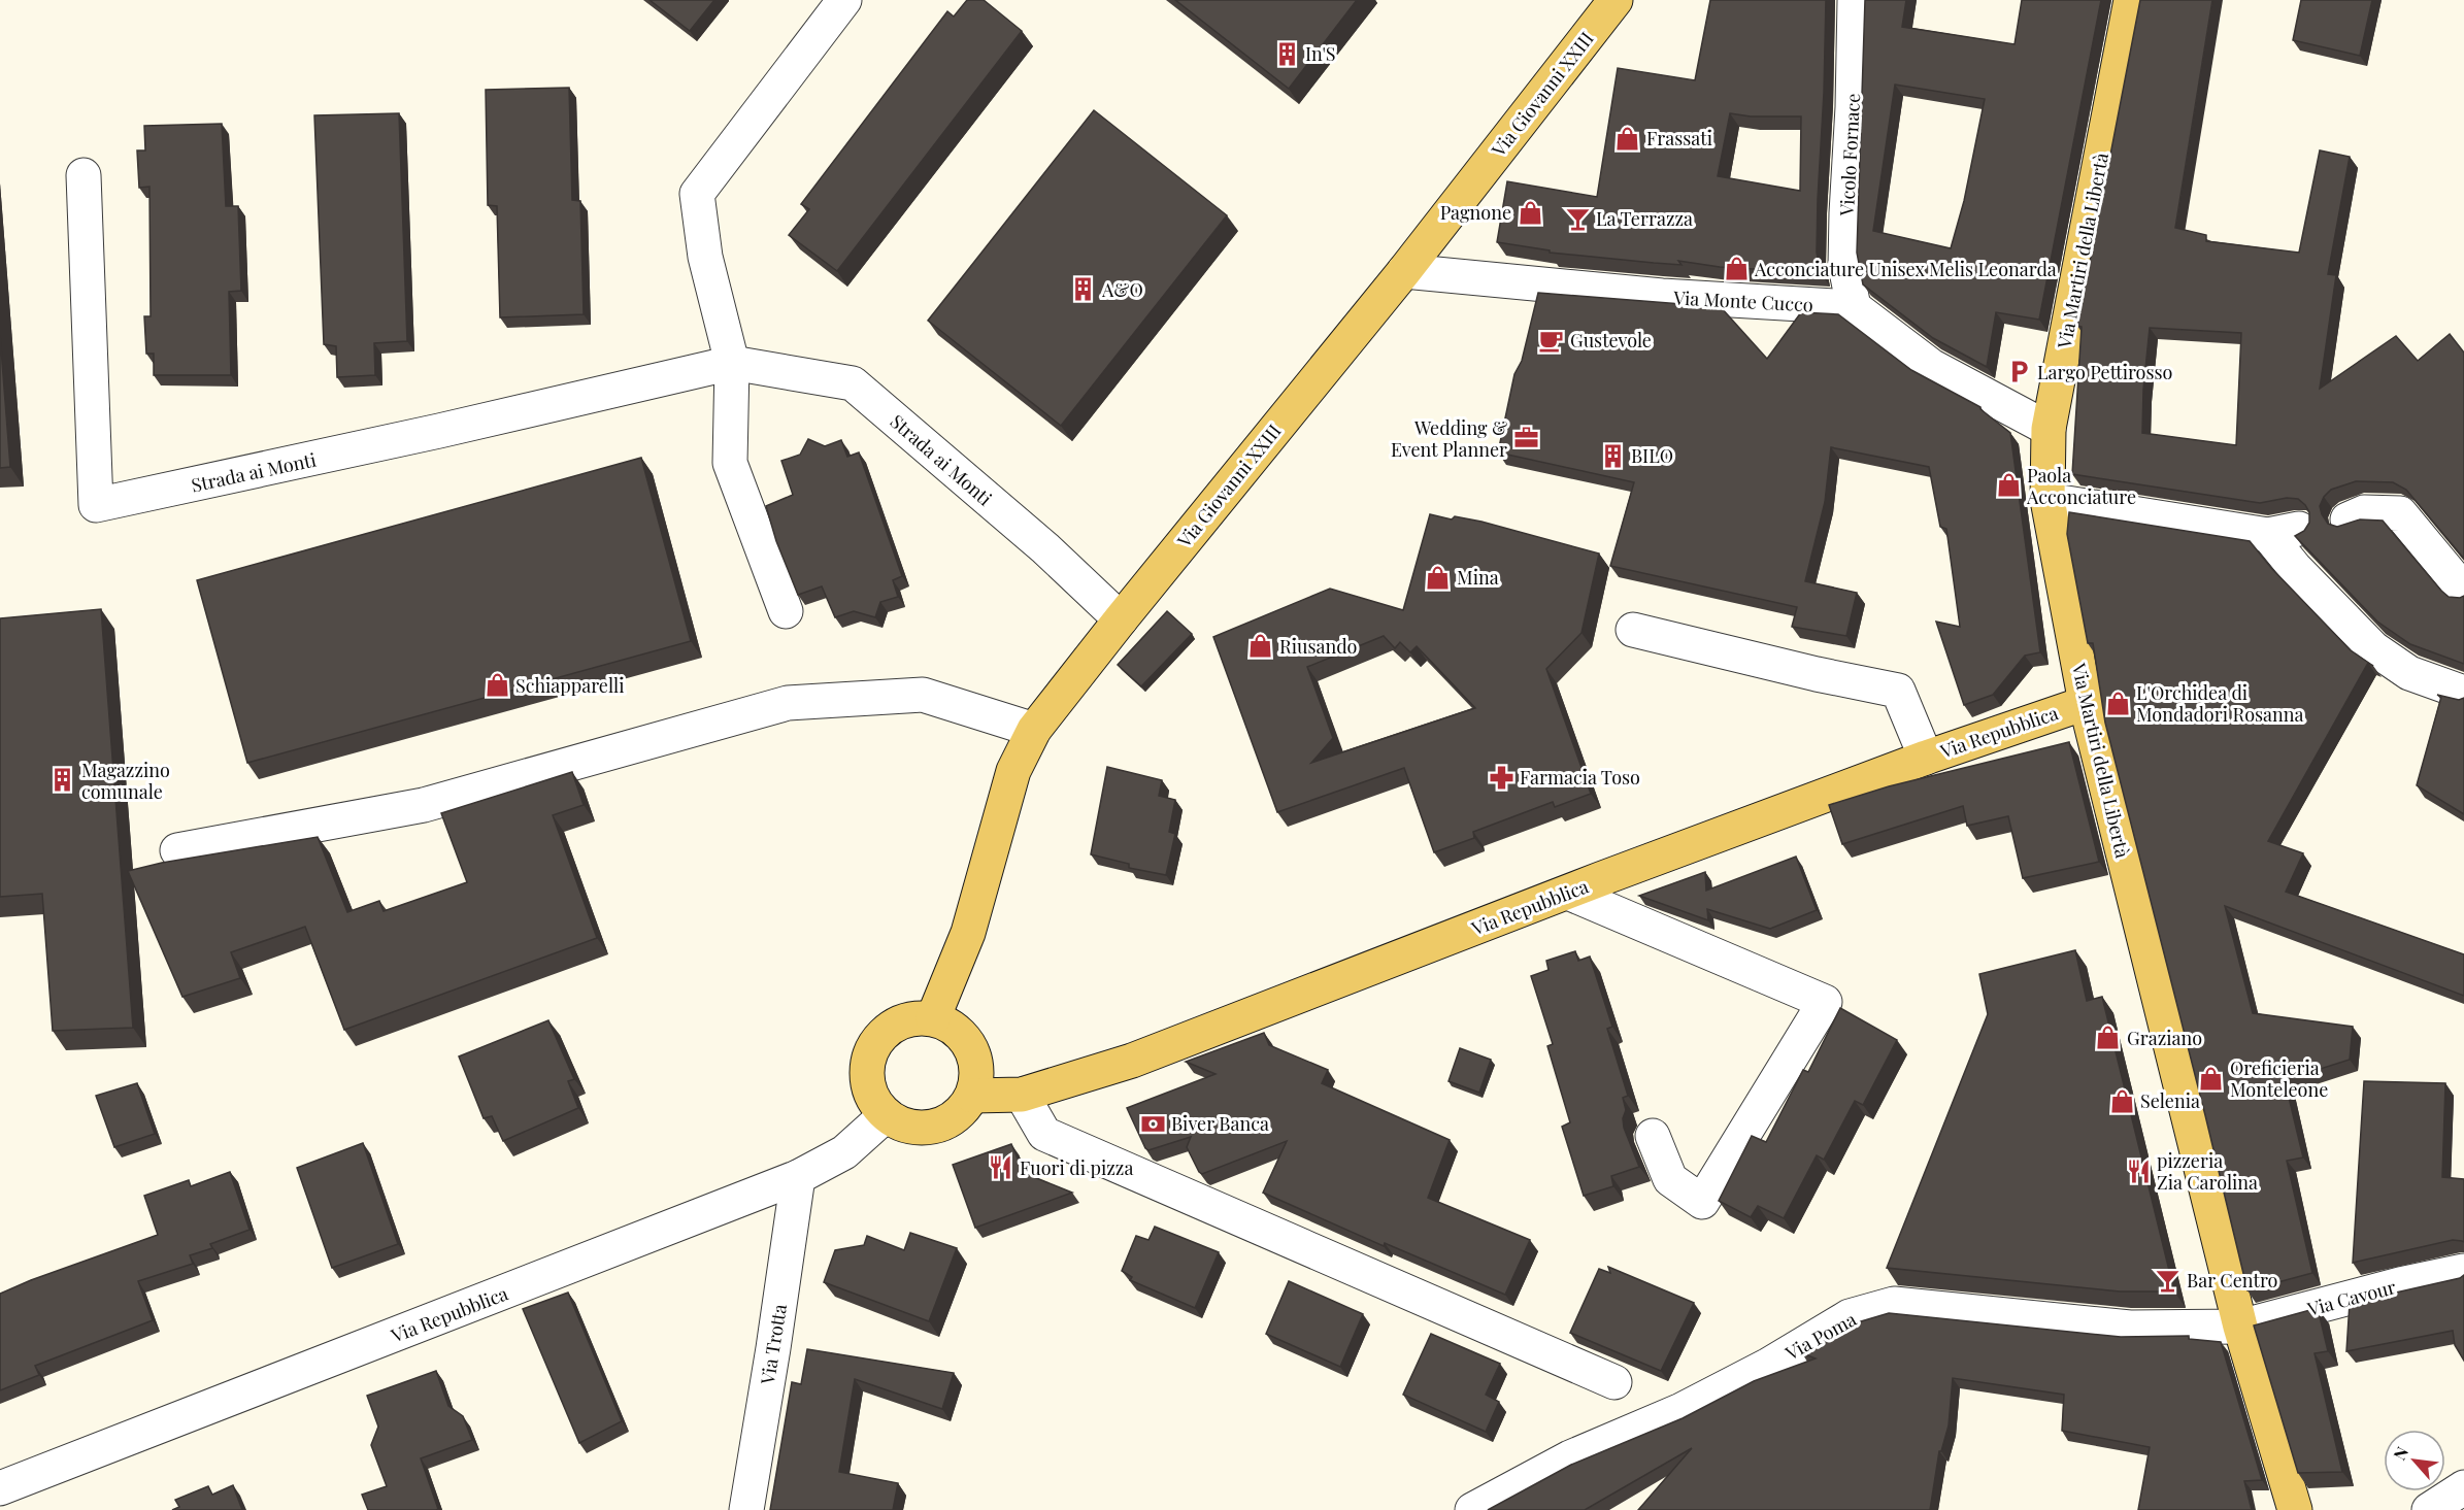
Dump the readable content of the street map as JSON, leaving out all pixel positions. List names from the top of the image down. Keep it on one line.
{"streets":{"main road":["Via Giovanni XXIII","Via Martiri della Libertà","Via Repubblica"],"street":["Vicolo Fornace","Via Monte Cucco","Strada ai Monti","Via Cavour","Via Poma","Via Trotta"]},"crossings":[["Via Giovanni XXIII","Via Monte Cucco"],["Via Giovanni XXIII","Strada ai Monti"],["Via Giovanni XXIII","Via Repubblica"],["Vicolo Fornace","Via Monte Cucco"],["Via Martiri della Libertà","Via Repubblica"],["Via Martiri della Libertà","Via Cavour"],["Via Martiri della Libertà","Via Poma"],["Via Repubblica","Via Trotta"],["Via Cavour","Via Poma"]],"places":{"building":["In'S","A&O","BILO","Magazzino comunale"],"shop":["Frassati","Pagnone","Acconciature Unisex Melis Leonarda","Paola Acconciature","Mina","Riusando","Schiapparelli","L'Orchidea di Mondadori Rosanna","Graziano","Oreficieria Monteleone","Selenia"],"bar":["La Terrazza","Bar Centro"],"cafe":["Gustevole"],"parking":["Largo Pettirosso"],"office":["Wedding & Event Planner"],"pharmacy":["Farmacia Toso"],"bank":["Biver Banca"],"restaurant":["Fuori di pizza","pizzeria Zia Carolina"]},"north":"top left"}
